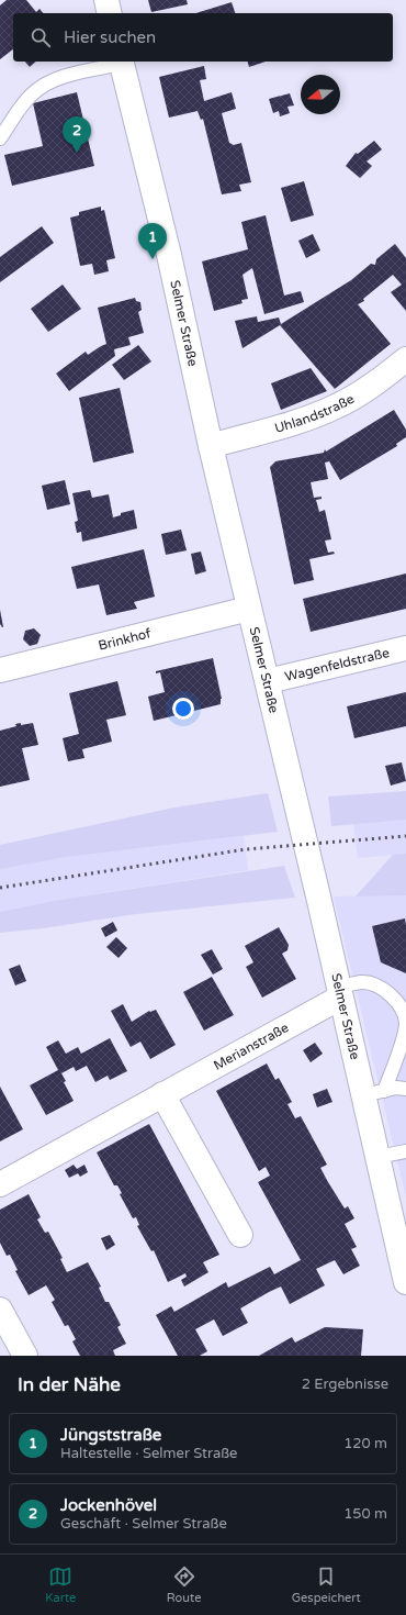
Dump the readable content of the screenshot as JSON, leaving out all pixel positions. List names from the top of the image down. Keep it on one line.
{"streets":{"street":["Selmer Straße","Uhlandstraße","Brinkhof","Wagenfeldstraße","Merianstraße"]},"crossings":[["Selmer Straße","Uhlandstraße"],["Selmer Straße","Brinkhof"],["Selmer Straße","Wagenfeldstraße"],["Selmer Straße","Merianstraße"]],"north":"left","page":{"search":"Hier suchen","pins":["2","1"],"heading":["In der Nähe","2 Ergebnisse"],"list":[{"mark":"1","name":"Jüngststraße","note":"Haltestelle · Selmer Straße","value":"120 m"},{"mark":"2","name":"Jockenhövel","note":"Geschäft · Selmer Straße","value":"150 m"}],"nav":["Karte","Route","Gespeichert"]}}
